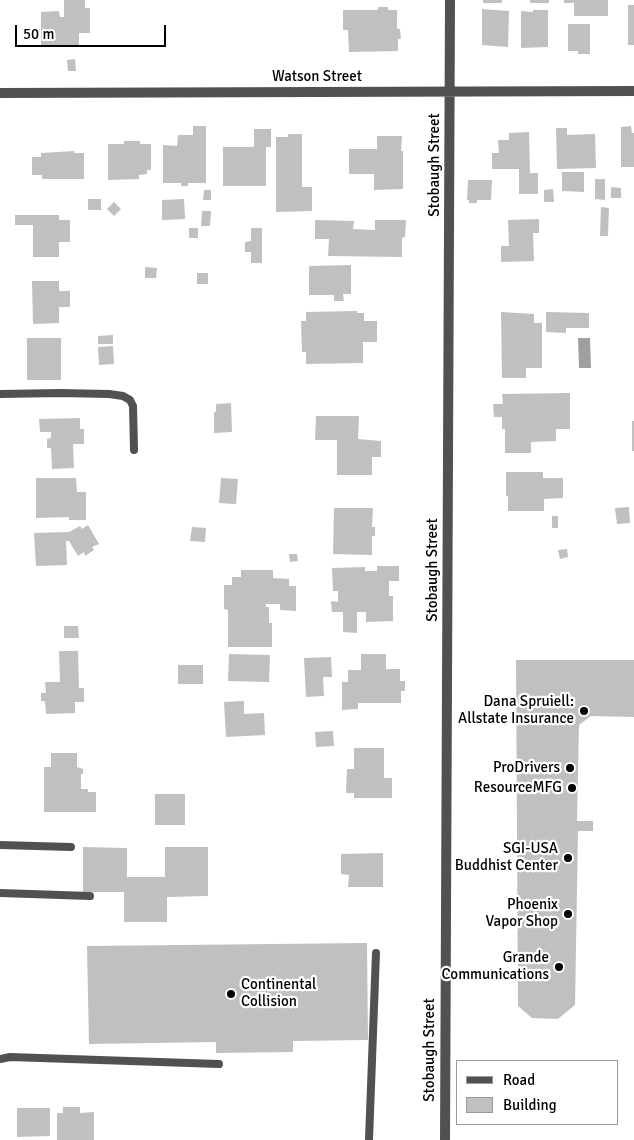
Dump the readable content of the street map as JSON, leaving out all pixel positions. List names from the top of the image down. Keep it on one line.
{"streets":{"street":["Watson Street","Stobaugh Street"]},"crossings":[["Watson Street","Stobaugh Street"]],"places":["Dana Spruiell: Allstate Insurance","ProDrivers","ResourceMFG","SGI-USA Buddhist Center","Phoenix Vapor Shop","Grande Communications","Continental Collision"],"legend":["Road","Building"],"scale_bar":"50 m"}
